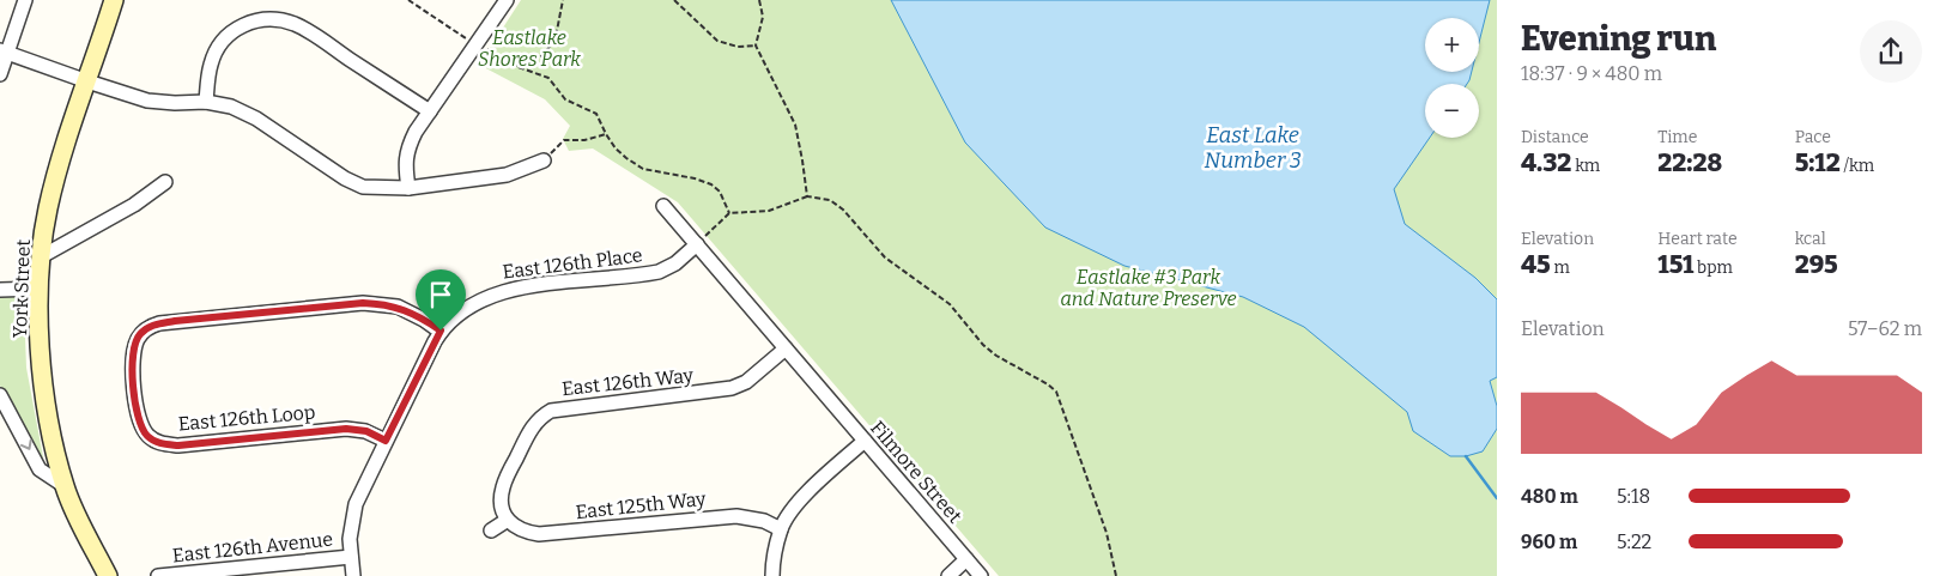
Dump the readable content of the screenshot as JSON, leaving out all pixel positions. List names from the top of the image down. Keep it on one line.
{"streets":{"street":["East 126th Place","York Street","East 126th Way","East 126th Loop","Filmore Street","East 125th Way","East 126th Avenue"]},"crossings":[["East 126th Place","East 126th Loop"],["East 126th Way","Filmore Street"],["East 126th Way","East 125th Way"]],"water":["East Lake Number 3"],"parks":["Eastlake Shores Park","Eastlake #3 Park and Nature Preserve"],"page":{"heading":["Evening run","18:37 · 9 × 480 m"],"map_buttons":["+","−"],"stats":[["Distance","4.32 km"],["Time","22:28"],["Pace","5:12 /km"],["Elevation","45 m"],["Heart rate","151 bpm"],["kcal","295"]],"chart":["Elevation","57–62 m"],"list":[{"name":"480 m","note":"5:18"},{"name":"960 m","note":"5:22"}]}}
